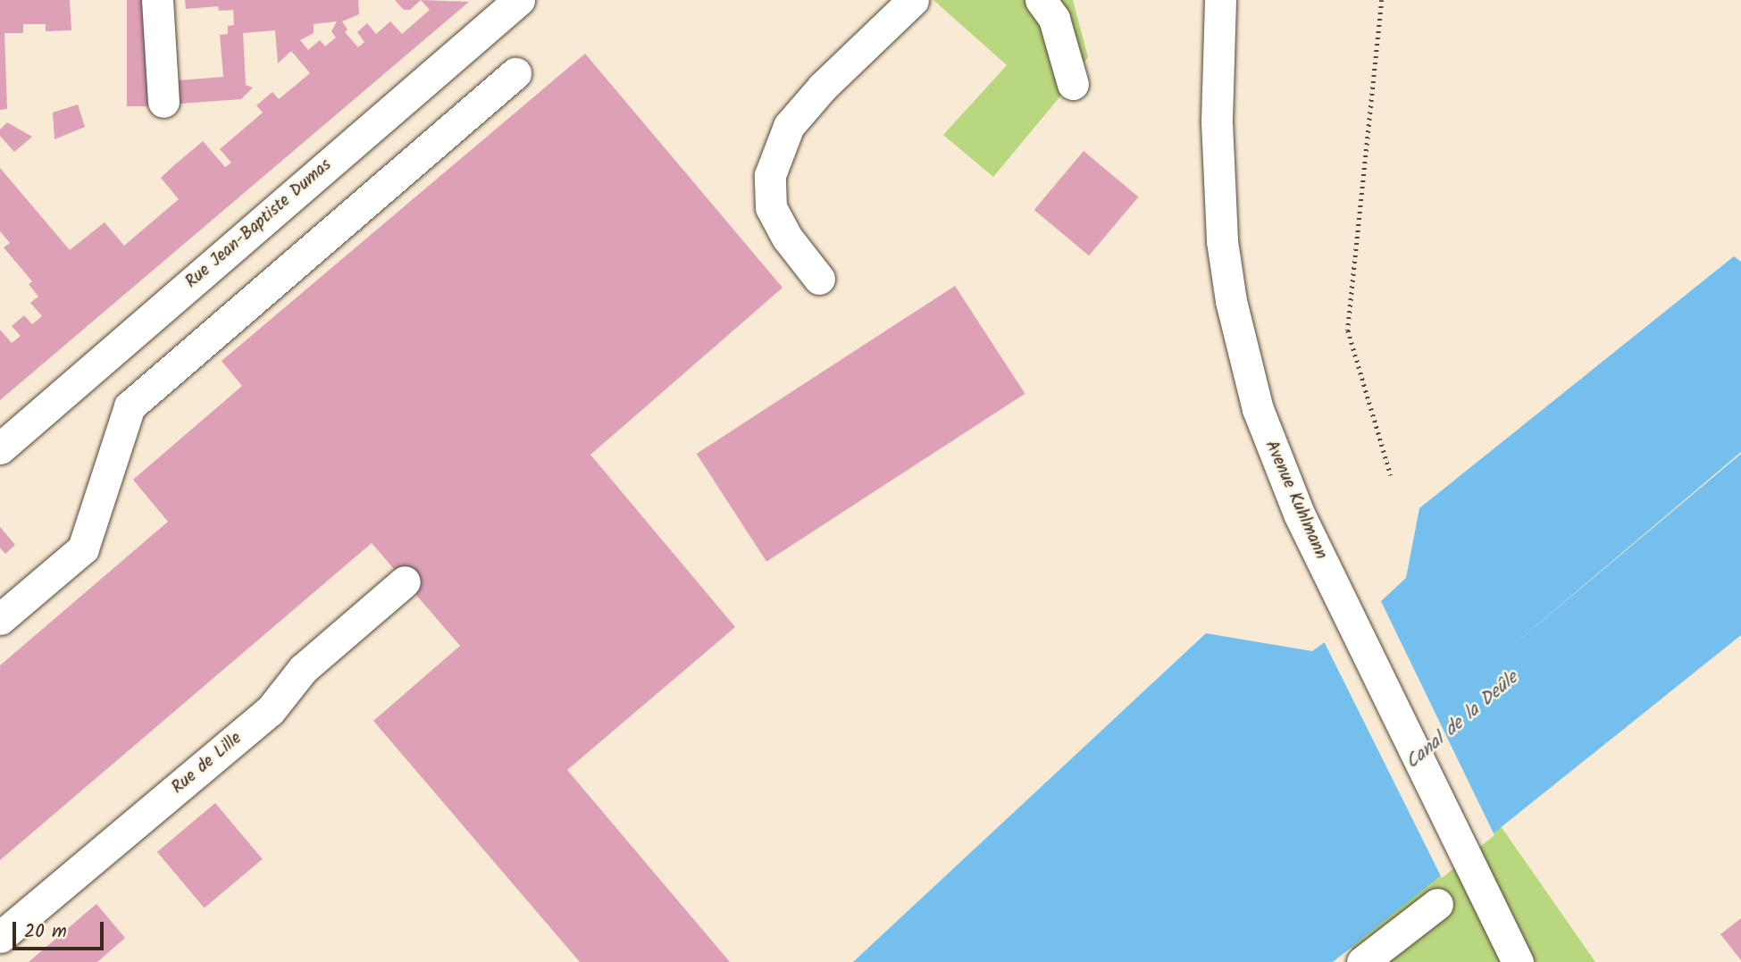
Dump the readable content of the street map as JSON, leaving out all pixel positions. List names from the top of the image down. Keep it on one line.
{"streets":{"street":["Rue Jean-Baptiste Dumas","Avenue Kuhlmann","Rue de Lille"]},"water":["Canal de la Deûle"],"scale_bar":"20 m"}
